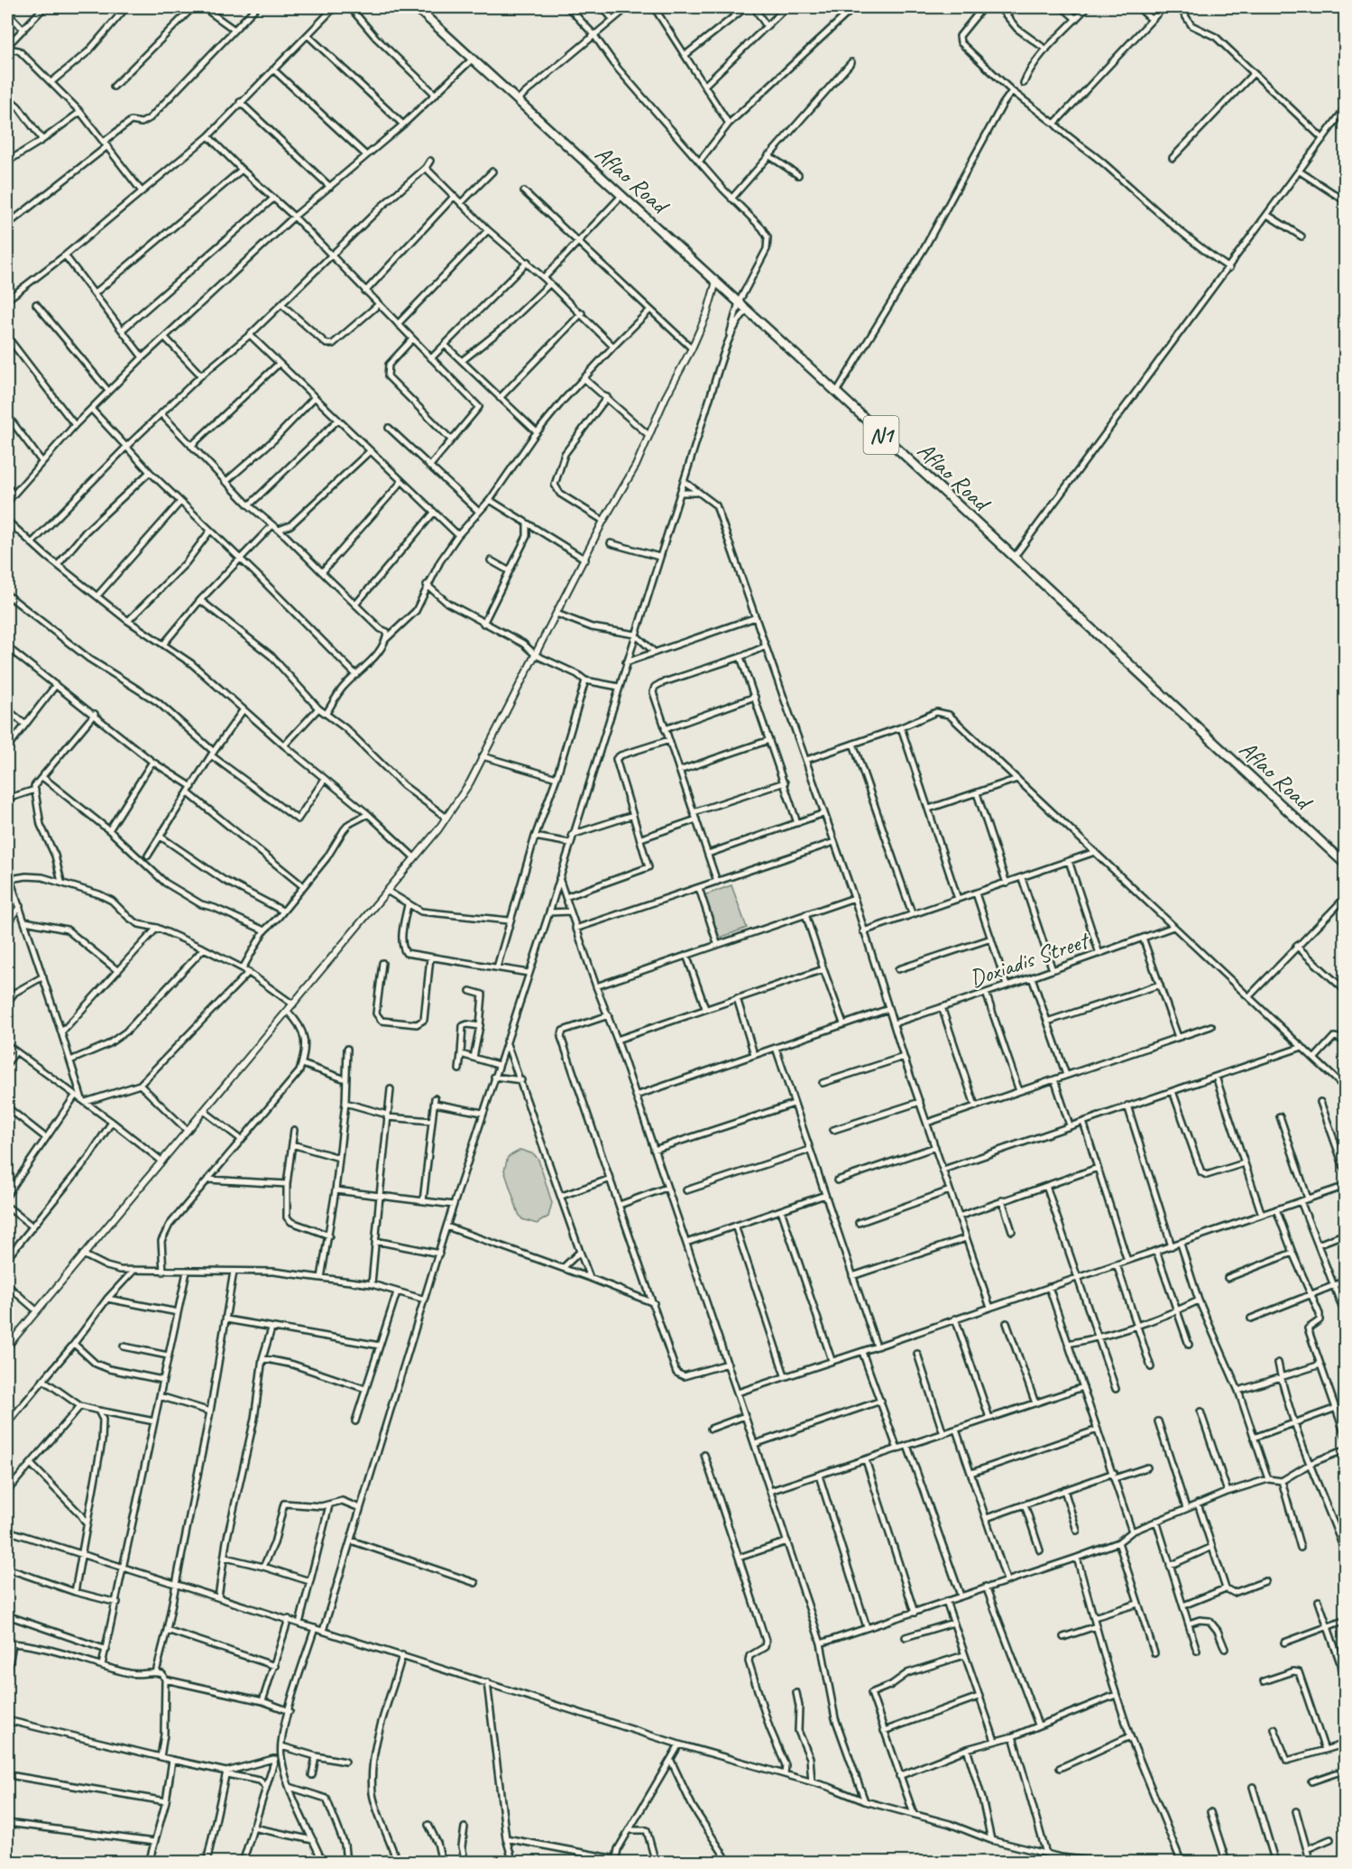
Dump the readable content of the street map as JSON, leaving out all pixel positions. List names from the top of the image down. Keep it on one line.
{"streets":{"highway":["Aflao Road","N1"],"street":["Doxiadis Street"]}}
